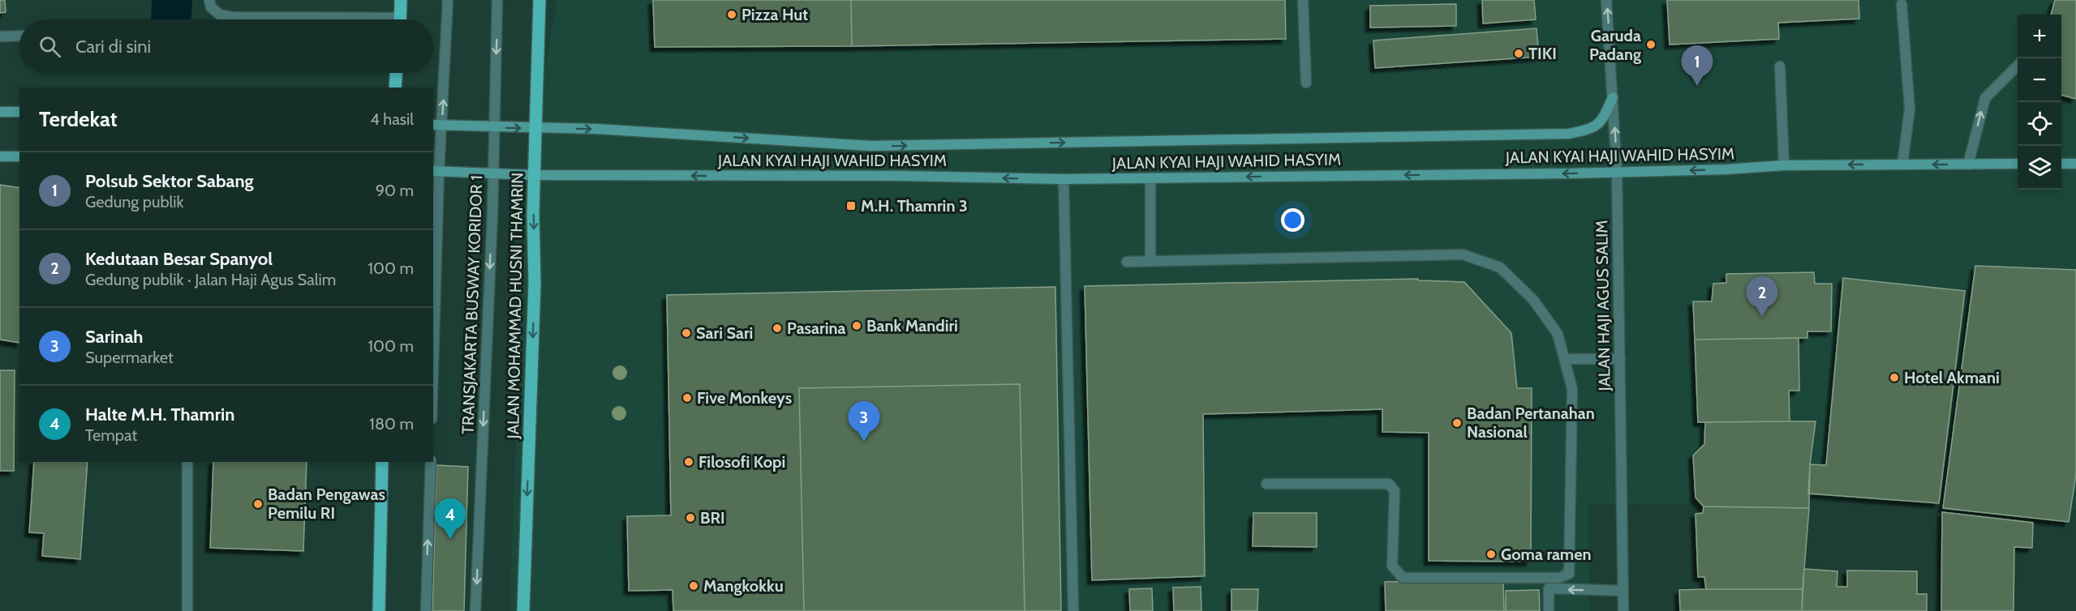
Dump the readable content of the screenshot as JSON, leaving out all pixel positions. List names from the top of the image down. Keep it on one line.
{"streets":{"main road":["JALAN KYAI HAJI WAHID HASYIM","JALAN MOHAMMAD HUSNI THAMRIN"],"street":["TRANSJAKARTA BUSWAY KORIDOR 1","JALAN HAJI AGUS SALIM"]},"crossings":[["JALAN KYAI HAJI WAHID HASYIM","TRANSJAKARTA BUSWAY KORIDOR 1"],["JALAN KYAI HAJI WAHID HASYIM","JALAN MOHAMMAD HUSNI THAMRIN"],["JALAN KYAI HAJI WAHID HASYIM","JALAN HAJI AGUS SALIM"]],"one_way":["JALAN MOHAMMAD HUSNI THAMRIN"],"places":{"other":["Pizza Hut","Garuda Padang","TIKI","Bank Mandiri","Pasarina","Sari Sari","Hotel Akmani","Five Monkeys","Badan Pertanahan Nasional","Filosofi Kopi","Badan Pengawas Pemilu RI","BRI","Goma ramen","Mangkokku"],"transit":["M.H. Thamrin 3"]},"page":{"map_buttons":["+","−"],"search":"Cari di sini","pins":["1","2","3","4"],"heading":["Terdekat","4 hasil"],"list":[{"mark":"1","name":"Polsub Sektor Sabang","note":"Gedung publik","value":"90 m"},{"mark":"2","name":"Kedutaan Besar Spanyol","note":"Gedung publik · Jalan Haji Agus Salim","value":"100 m"},{"mark":"3","name":"Sarinah","note":"Supermarket","value":"100 m"},{"mark":"4","name":"Halte M.H. Thamrin","note":"Tempat","value":"180 m"}]}}
